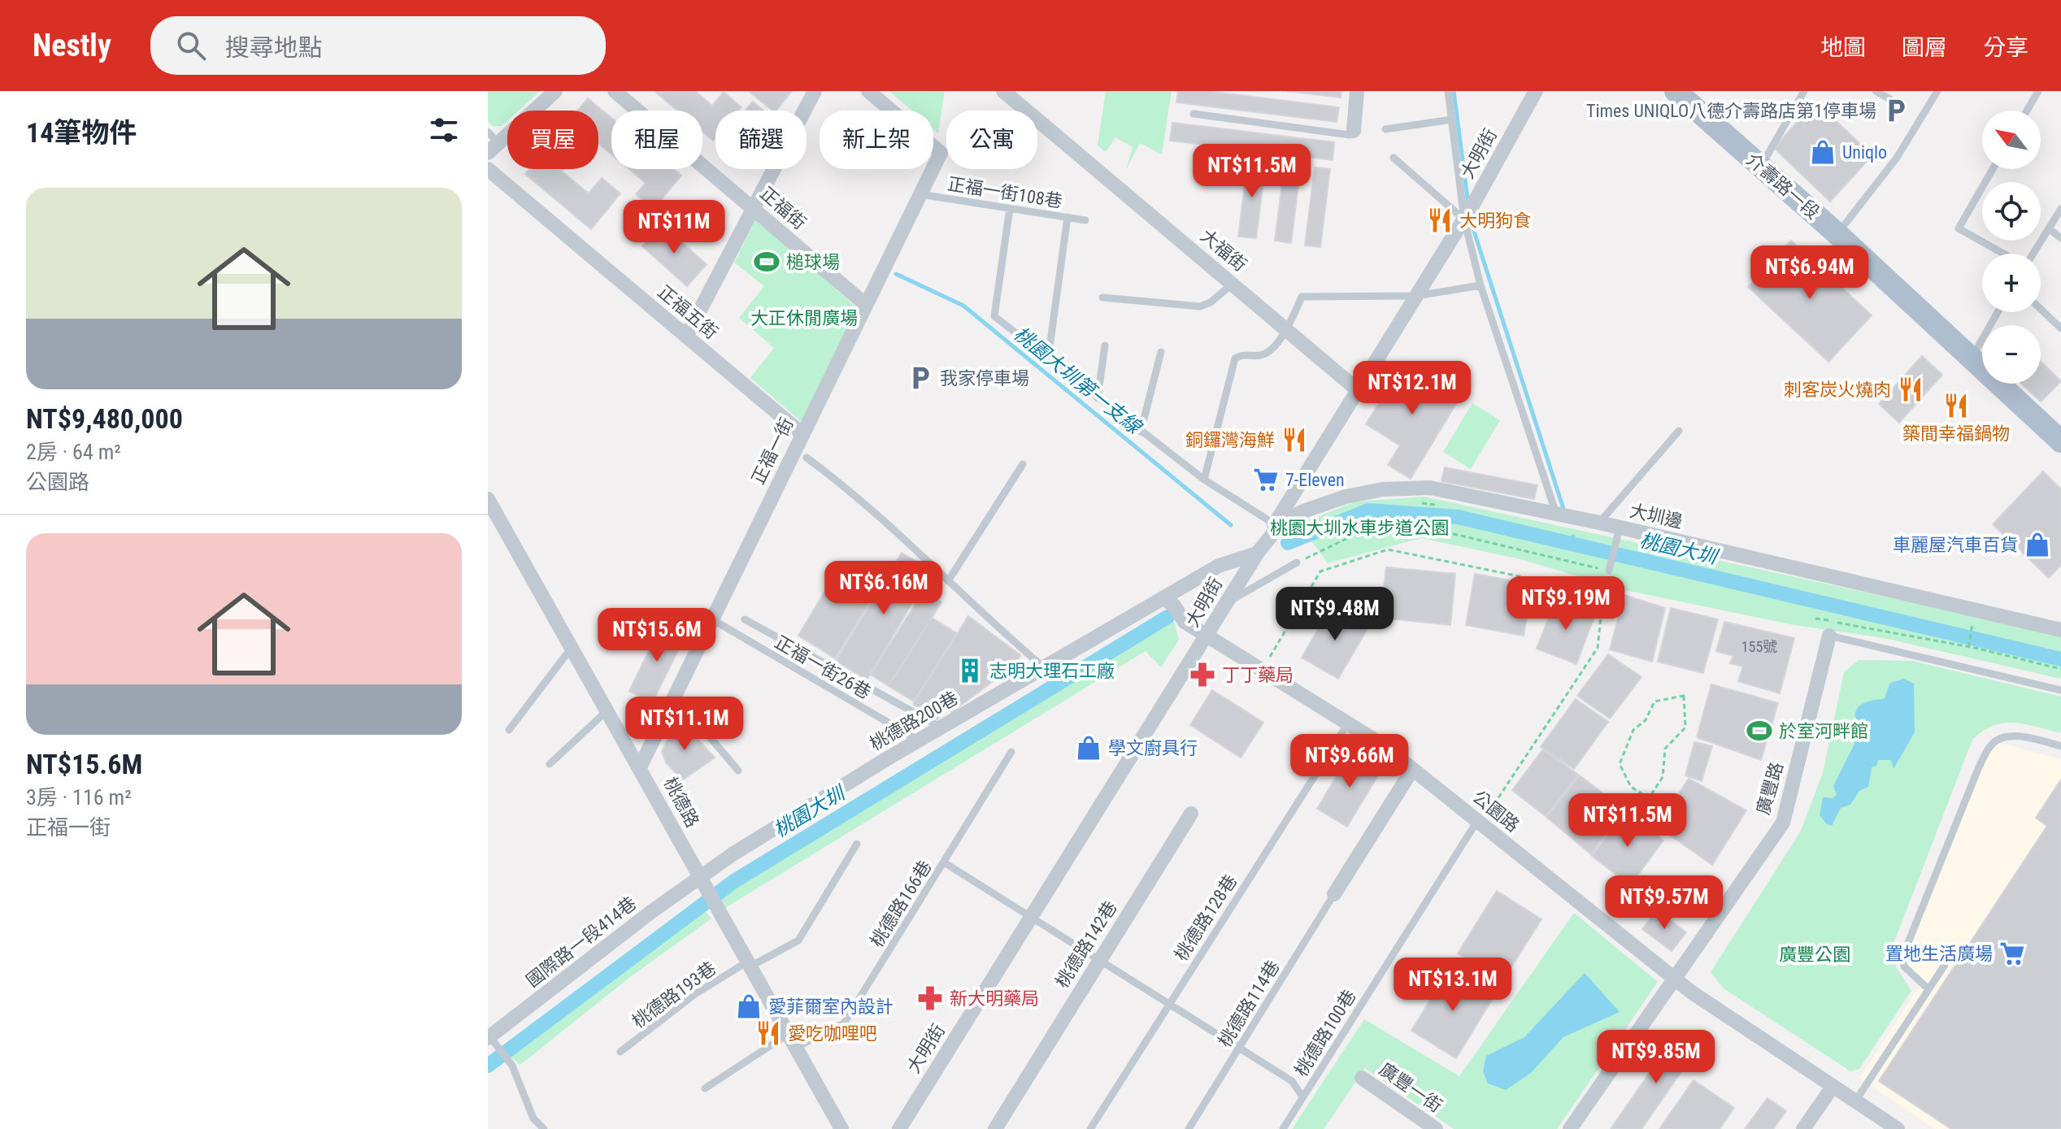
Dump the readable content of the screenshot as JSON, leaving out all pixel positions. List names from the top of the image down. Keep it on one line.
{"streets":{"main road":["介壽路一段"],"street":["大明街","正福街","大福街","正福五街","正福一街","大圳邊","桃德路200巷","廣豐路","桃德路","公園路","國際路一段414巷","桃德路142巷","廣豐一街"],"lane":["正福一街108巷","正福一街26巷","桃德路166巷","桃德路128巷","桃德路193巷","桃德路114巷","桃德路100巷"]},"crossings":[["大明街","大福街"],["大明街","大圳邊"],["大明街","桃德路200巷"],["大明街","公園路"],["正福一街108巷","正福一街"],["正福街","正福一街"],["正福五街","正福一街"],["正福一街","正福一街26巷"],["正福一街","桃德路"],["大圳邊","桃德路200巷"],["正福一街26巷","桃德路200巷"],["桃德路200巷","桃德路"],["桃德路200巷","公園路"],["桃德路200巷","國際路一段414巷"],["廣豐路","公園路"],["桃德路","國際路一段414巷"],["桃德路","桃德路193巷"],["公園路","桃德路128巷"],["公園路","桃德路100巷"]],"water":["桃園大圳第一支線","桃園大圳"],"parks":["大正休閒廣場","桃園大圳水車步道公園","廣豐公園"],"places":{"parking":["Times UNIQLO八德介壽路店第1停車場","我家停車場"],"shop":["Uniqlo","車麗屋汽車百貨","學文廚具行","愛菲爾室內設計"],"restaurant":["大明狗食","刺客炭火燒肉","築間幸福鍋物","銅鑼灣海鮮","愛吃咖哩吧"],"sports":["槌球場","於室河畔館"],"supermarket":["7-Eleven","置地生活廣場"],"building":["志明大理石工廠"],"pharmacy":["丁丁藥局","新大明藥局"]},"house_numbers":["155號"],"north":"top left","page":{"header":"Nestly","search":"搜尋地點","nav":["地圖","圖層","分享"],"heading":"14筆物件","map_buttons":["+","−"],"chip":["買屋","租屋","篩選","新上架","公寓"],"price":["NT$11.5M","NT$11M","NT$6.94M","NT$12.1M","NT$6.16M","NT$9.19M","NT$9.48M","NT$15.6M","NT$11.1M","NT$9.66M","NT$11.5M","NT$9.57M","NT$13.1M","NT$9.85M"],"list":[{"name":"NT$9,480,000","note":"2房 · 64 m² · 公園路"},{"name":"NT$15.6M","note":"3房 · 116 m² · 正福一街"}]}}
